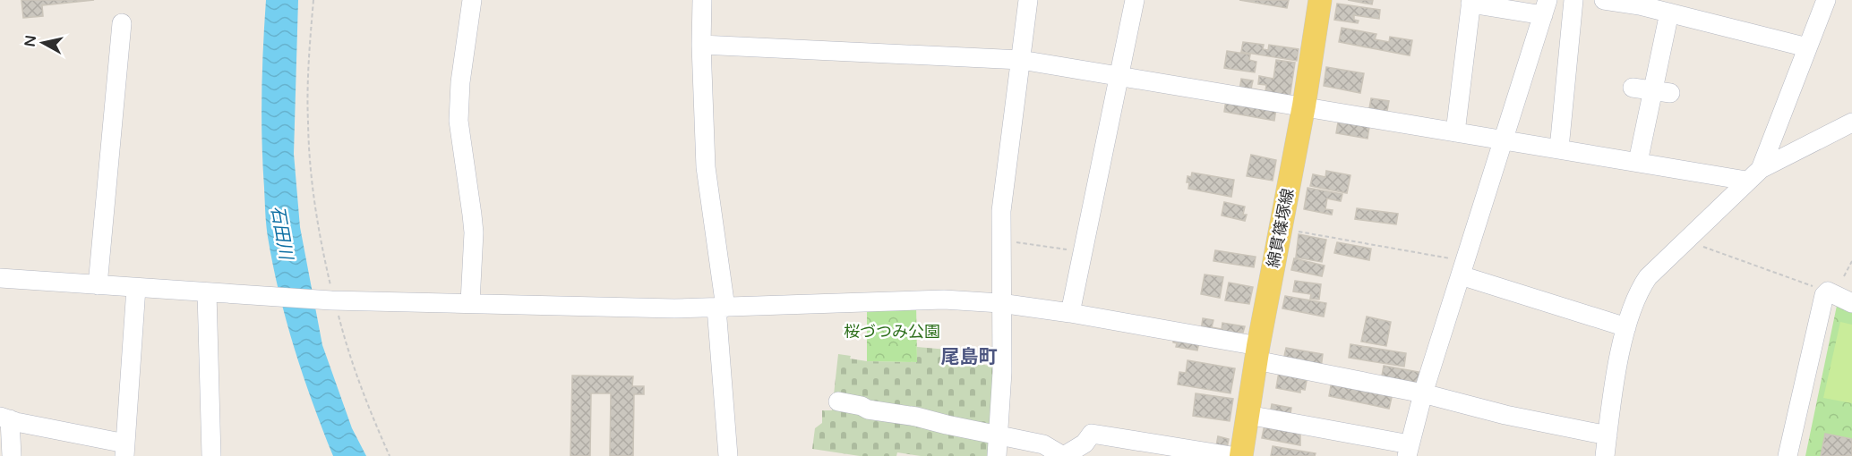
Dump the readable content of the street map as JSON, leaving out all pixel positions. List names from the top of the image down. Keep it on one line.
{"streets":{"main road":["綿貫篠塚線"]},"districts":["尾島町"],"water":["石田川"],"parks":["桜づつみ公園"],"north":"left"}
